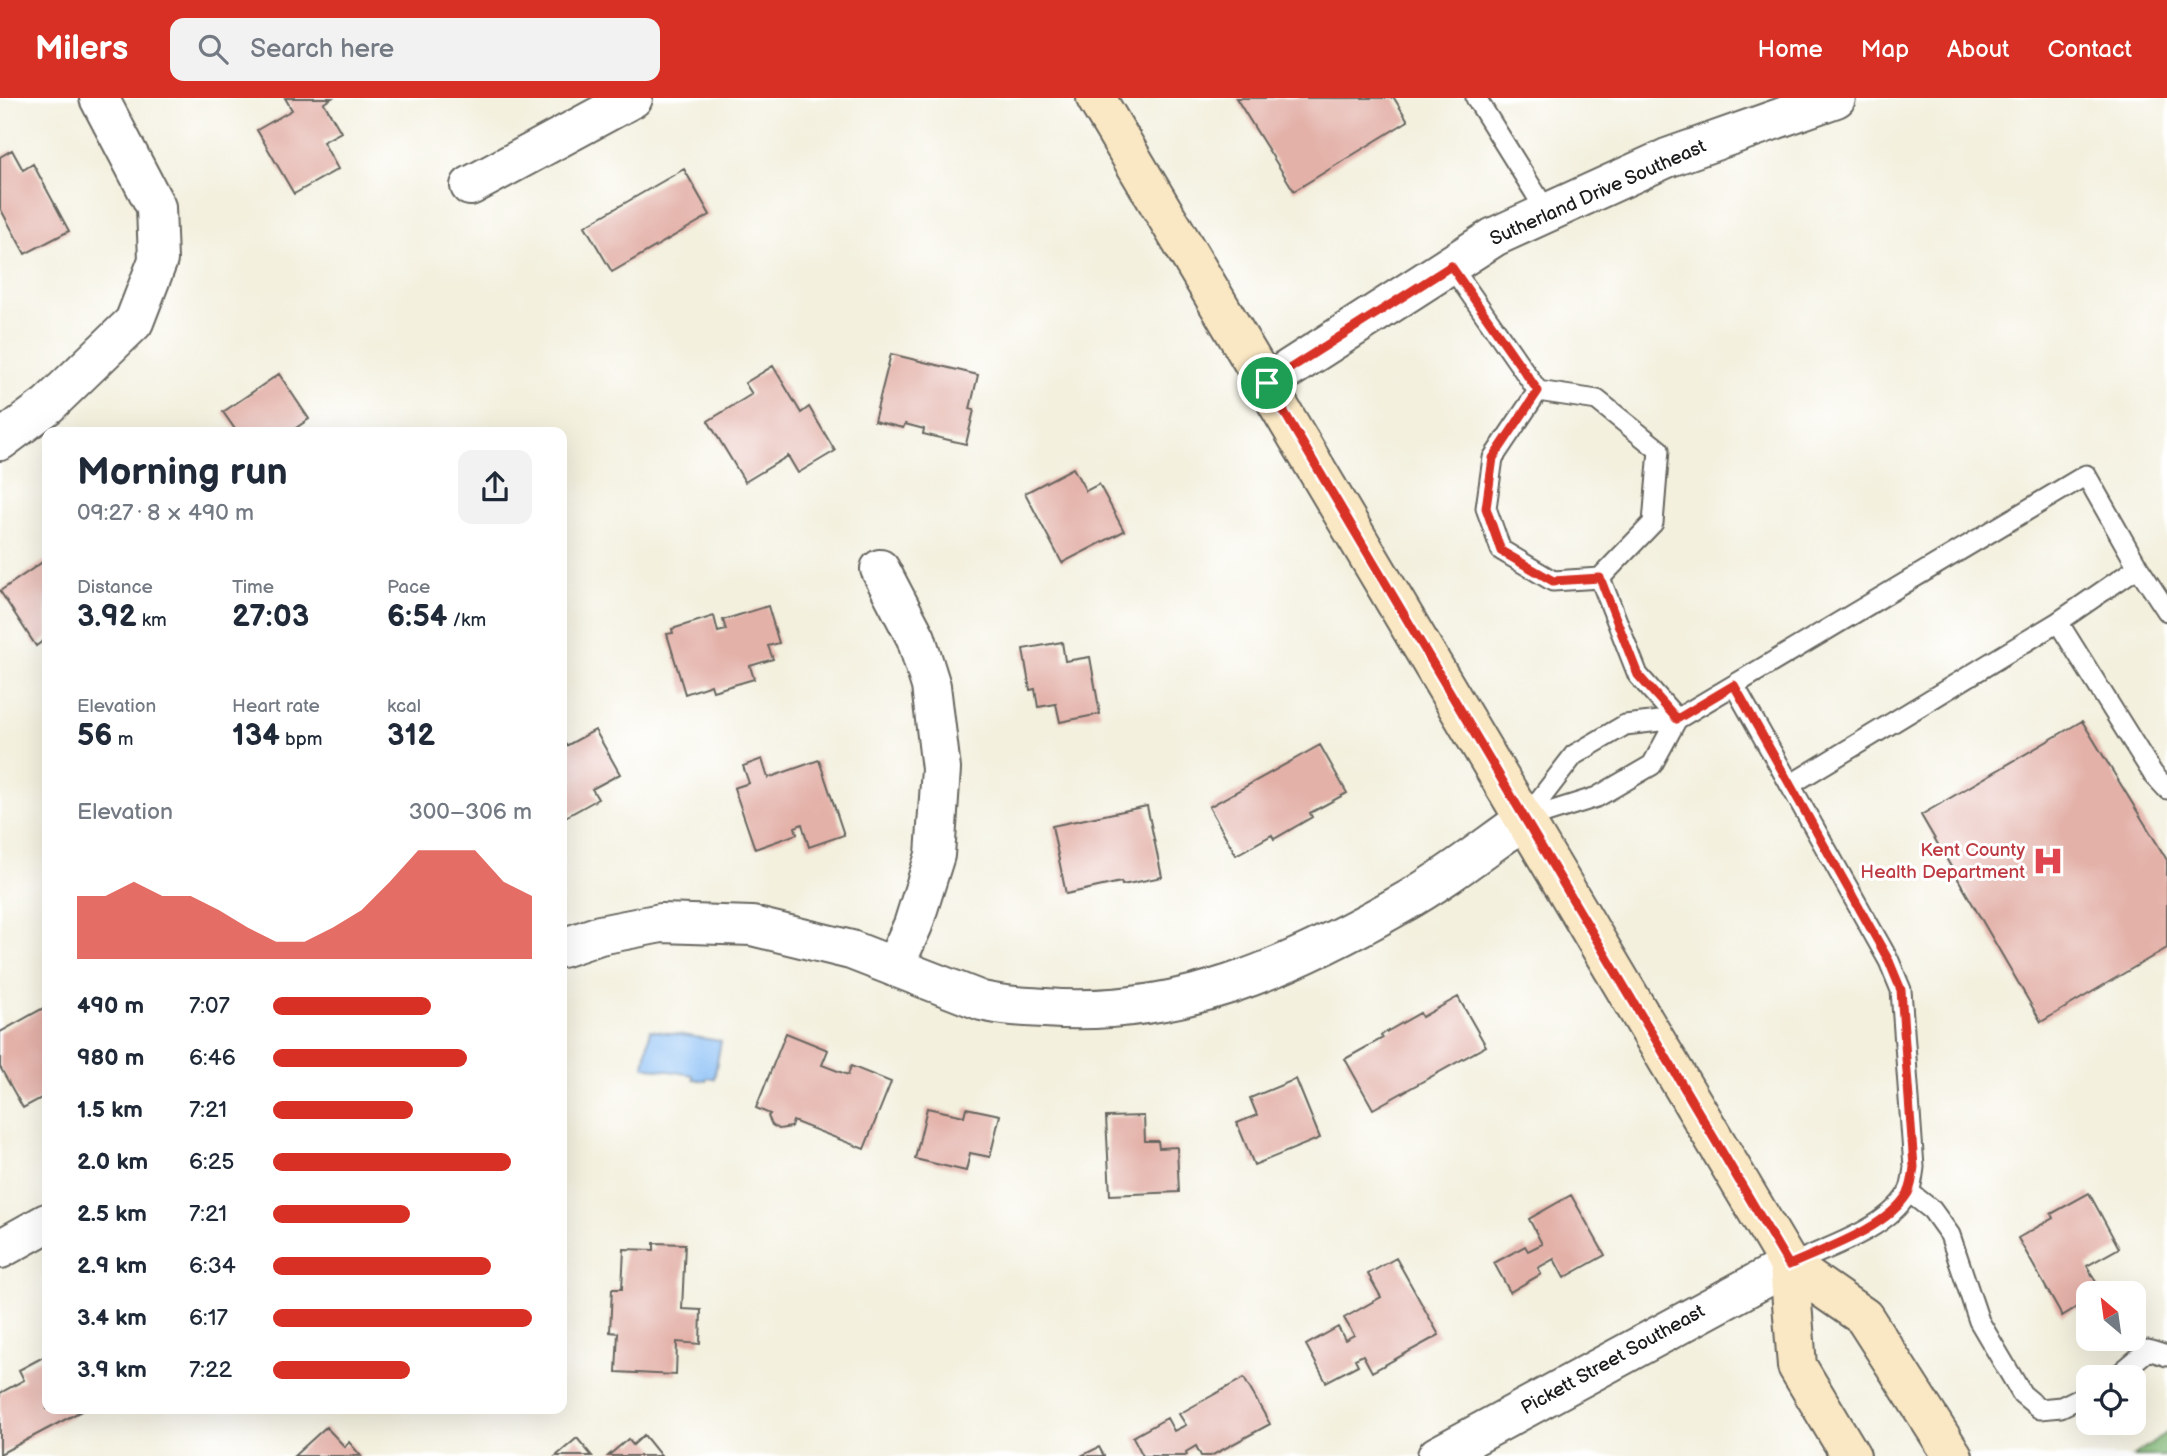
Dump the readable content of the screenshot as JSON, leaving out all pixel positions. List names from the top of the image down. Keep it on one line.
{"streets":{"street":["Sutherland Drive Southeast","Pickett Street Southeast"]},"places":{"hospital":["Kent County Health Department"]},"north":"top left","page":{"header":"Milers","search":"Search here","nav":["Home","Map","About","Contact"],"heading":["Morning run","09:27 · 8 × 490 m"],"stats":[["Distance","3.92 km"],["Time","27:03"],["Pace","6:54 /km"],["Elevation","56 m"],["Heart rate","134 bpm"],["kcal","312"]],"chart":["Elevation","300–306 m"],"list":[{"name":"490 m","note":"7:07"},{"name":"980 m","note":"6:46"},{"name":"1.5 km","note":"7:21"},{"name":"2.0 km","note":"6:25"},{"name":"2.5 km","note":"7:21"},{"name":"2.9 km","note":"6:34"},{"name":"3.4 km","note":"6:17"},{"name":"3.9 km","note":"7:22"}]}}
